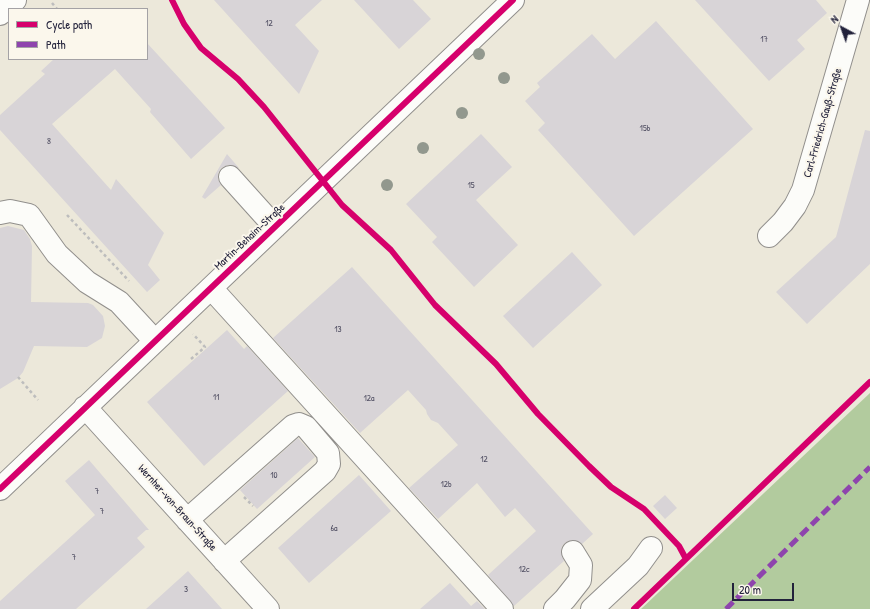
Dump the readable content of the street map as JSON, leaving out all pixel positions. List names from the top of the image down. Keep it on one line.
{"streets":{"street":["Carl-Friedrich-Gauß-Straße","Martin-Behaim-Straße","Wernher-von-Braun-Straße"]},"crossings":[["Martin-Behaim-Straße","Wernher-von-Braun-Straße"]],"house_numbers":["12","17","15b","8","15","13","11","12a","12","10","12b","7","7","6a","7","12c","3"],"legend":["Cycle path","Path"],"scale_bar":"20 m","north":"top left"}
